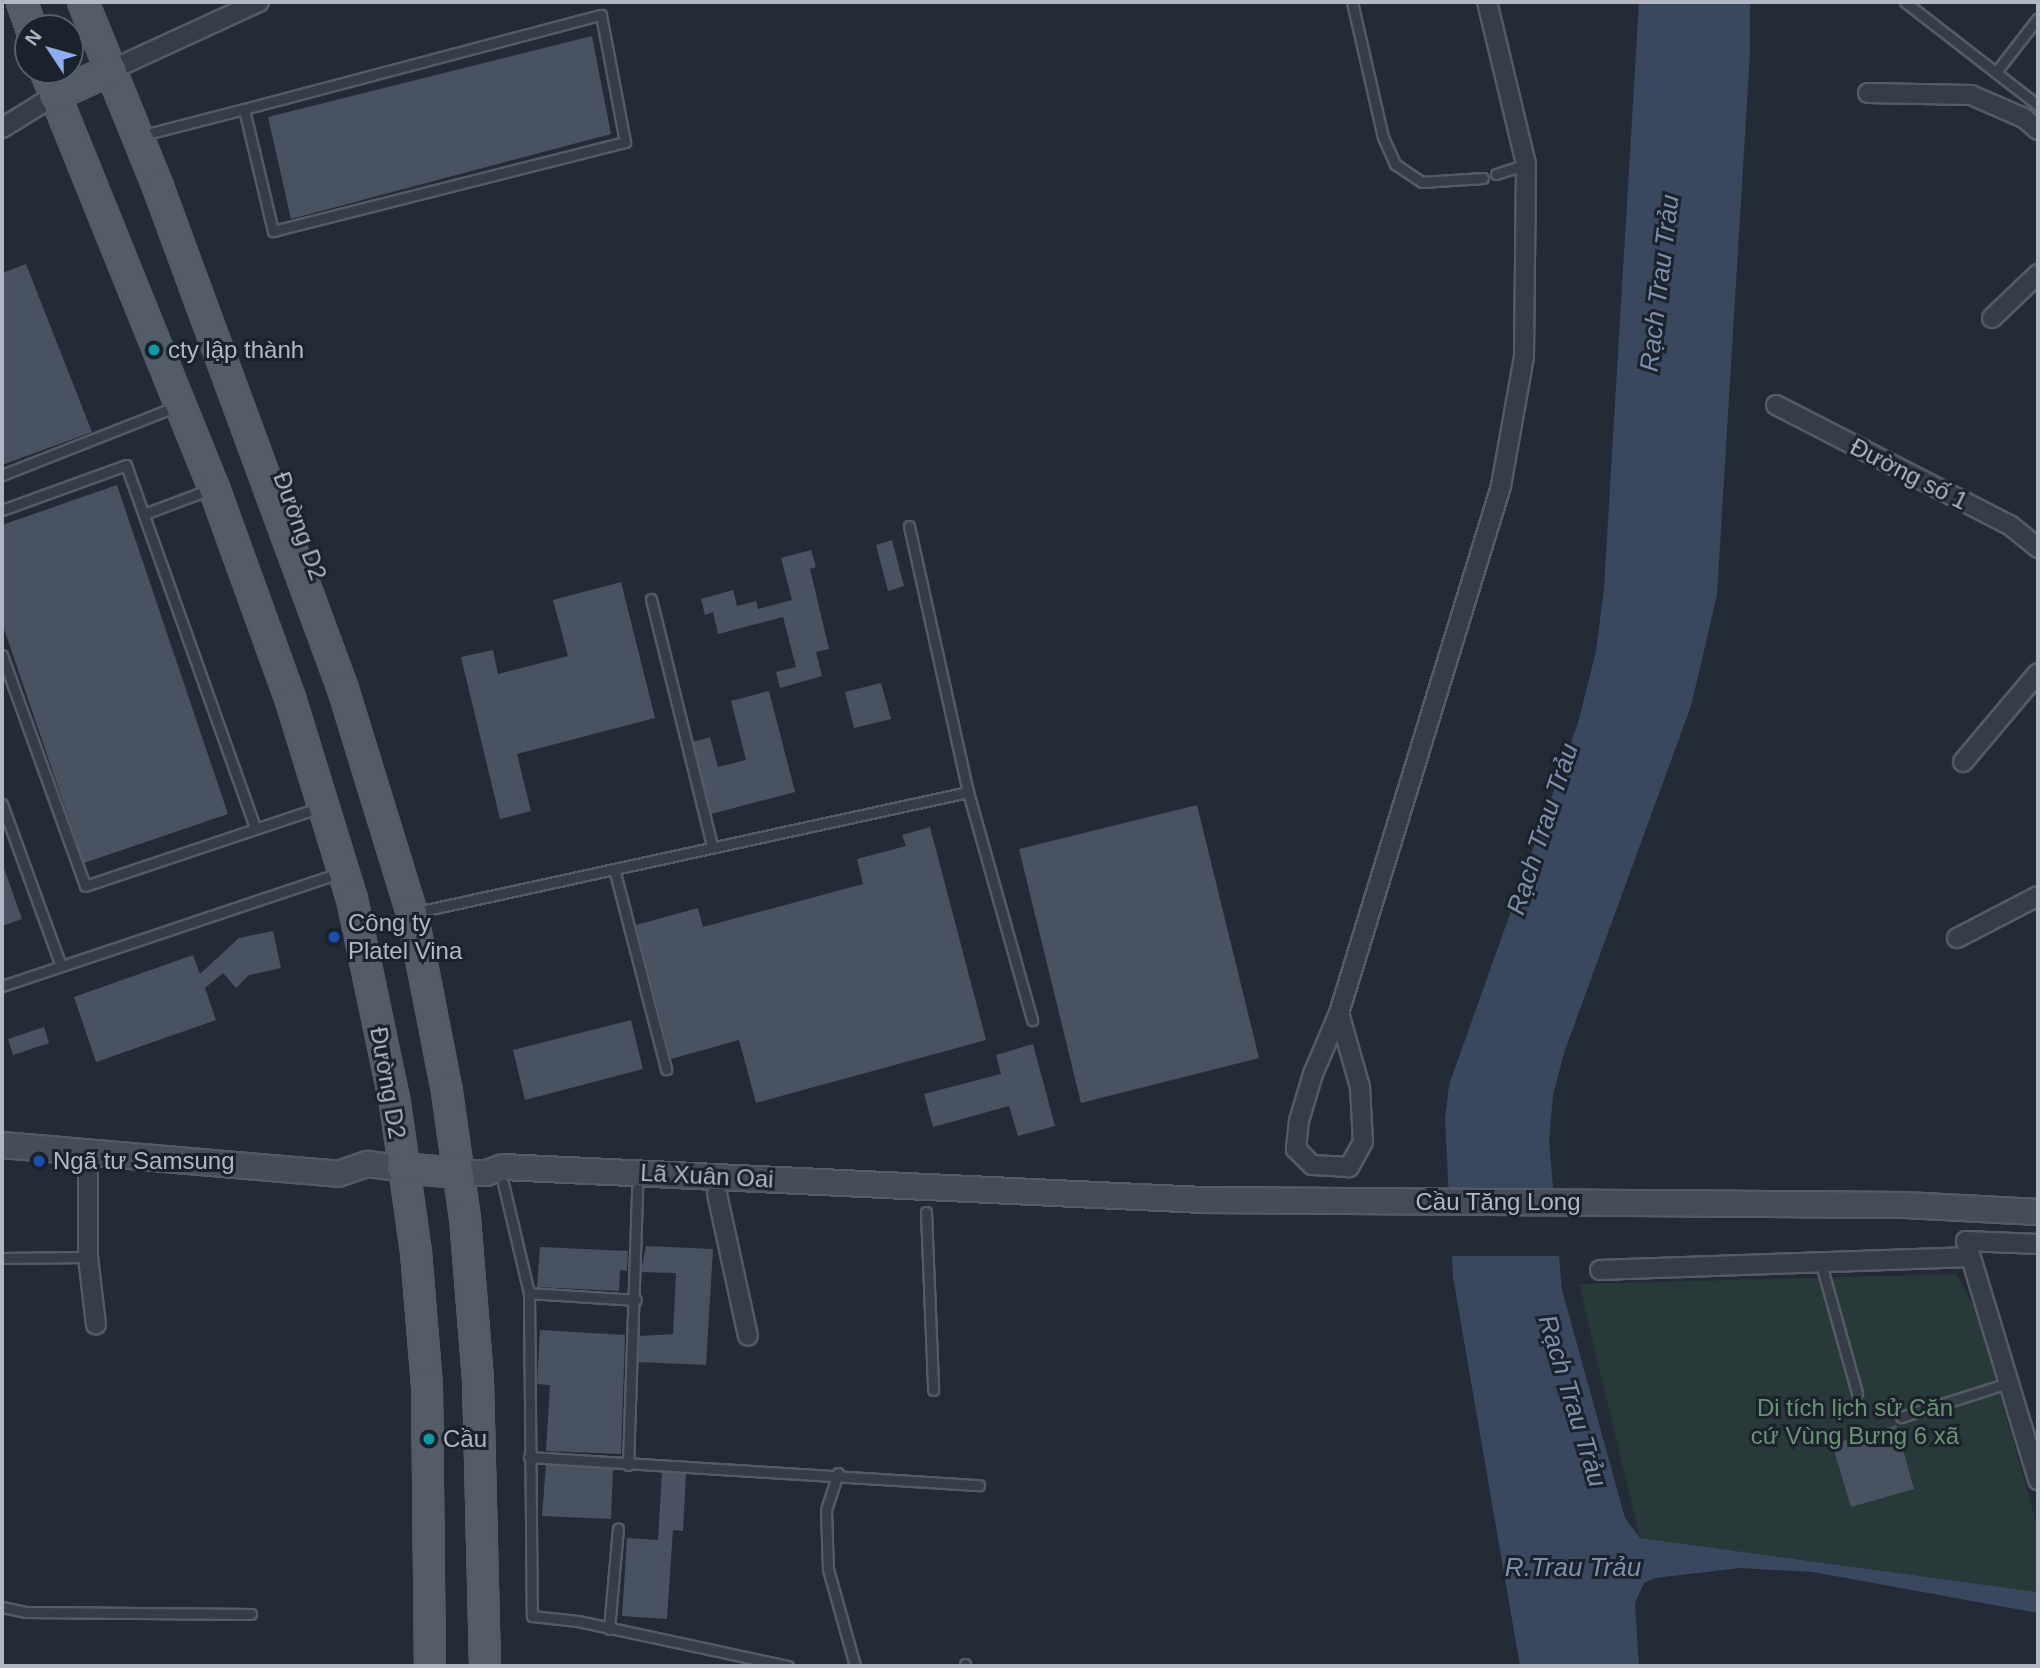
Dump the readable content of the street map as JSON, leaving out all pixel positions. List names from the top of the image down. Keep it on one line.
{"streets":{"main road":["Đường D2","Lã Xuân Oai","Cầu Tăng Long"],"street":["Đường số 1"]},"crossings":[["Đường D2","Lã Xuân Oai"],["Lã Xuân Oai","Cầu Tăng Long"]],"water":["Rạch Trau Trảu","R.Trau Trảu"],"parks":["Di tích lịch sử Căn cứ Vùng Bưng 6 xã"],"places":["cty lập thành","Công ty Platel Vina","Ngã tư Samsung","Cầu"],"north":"top left"}
